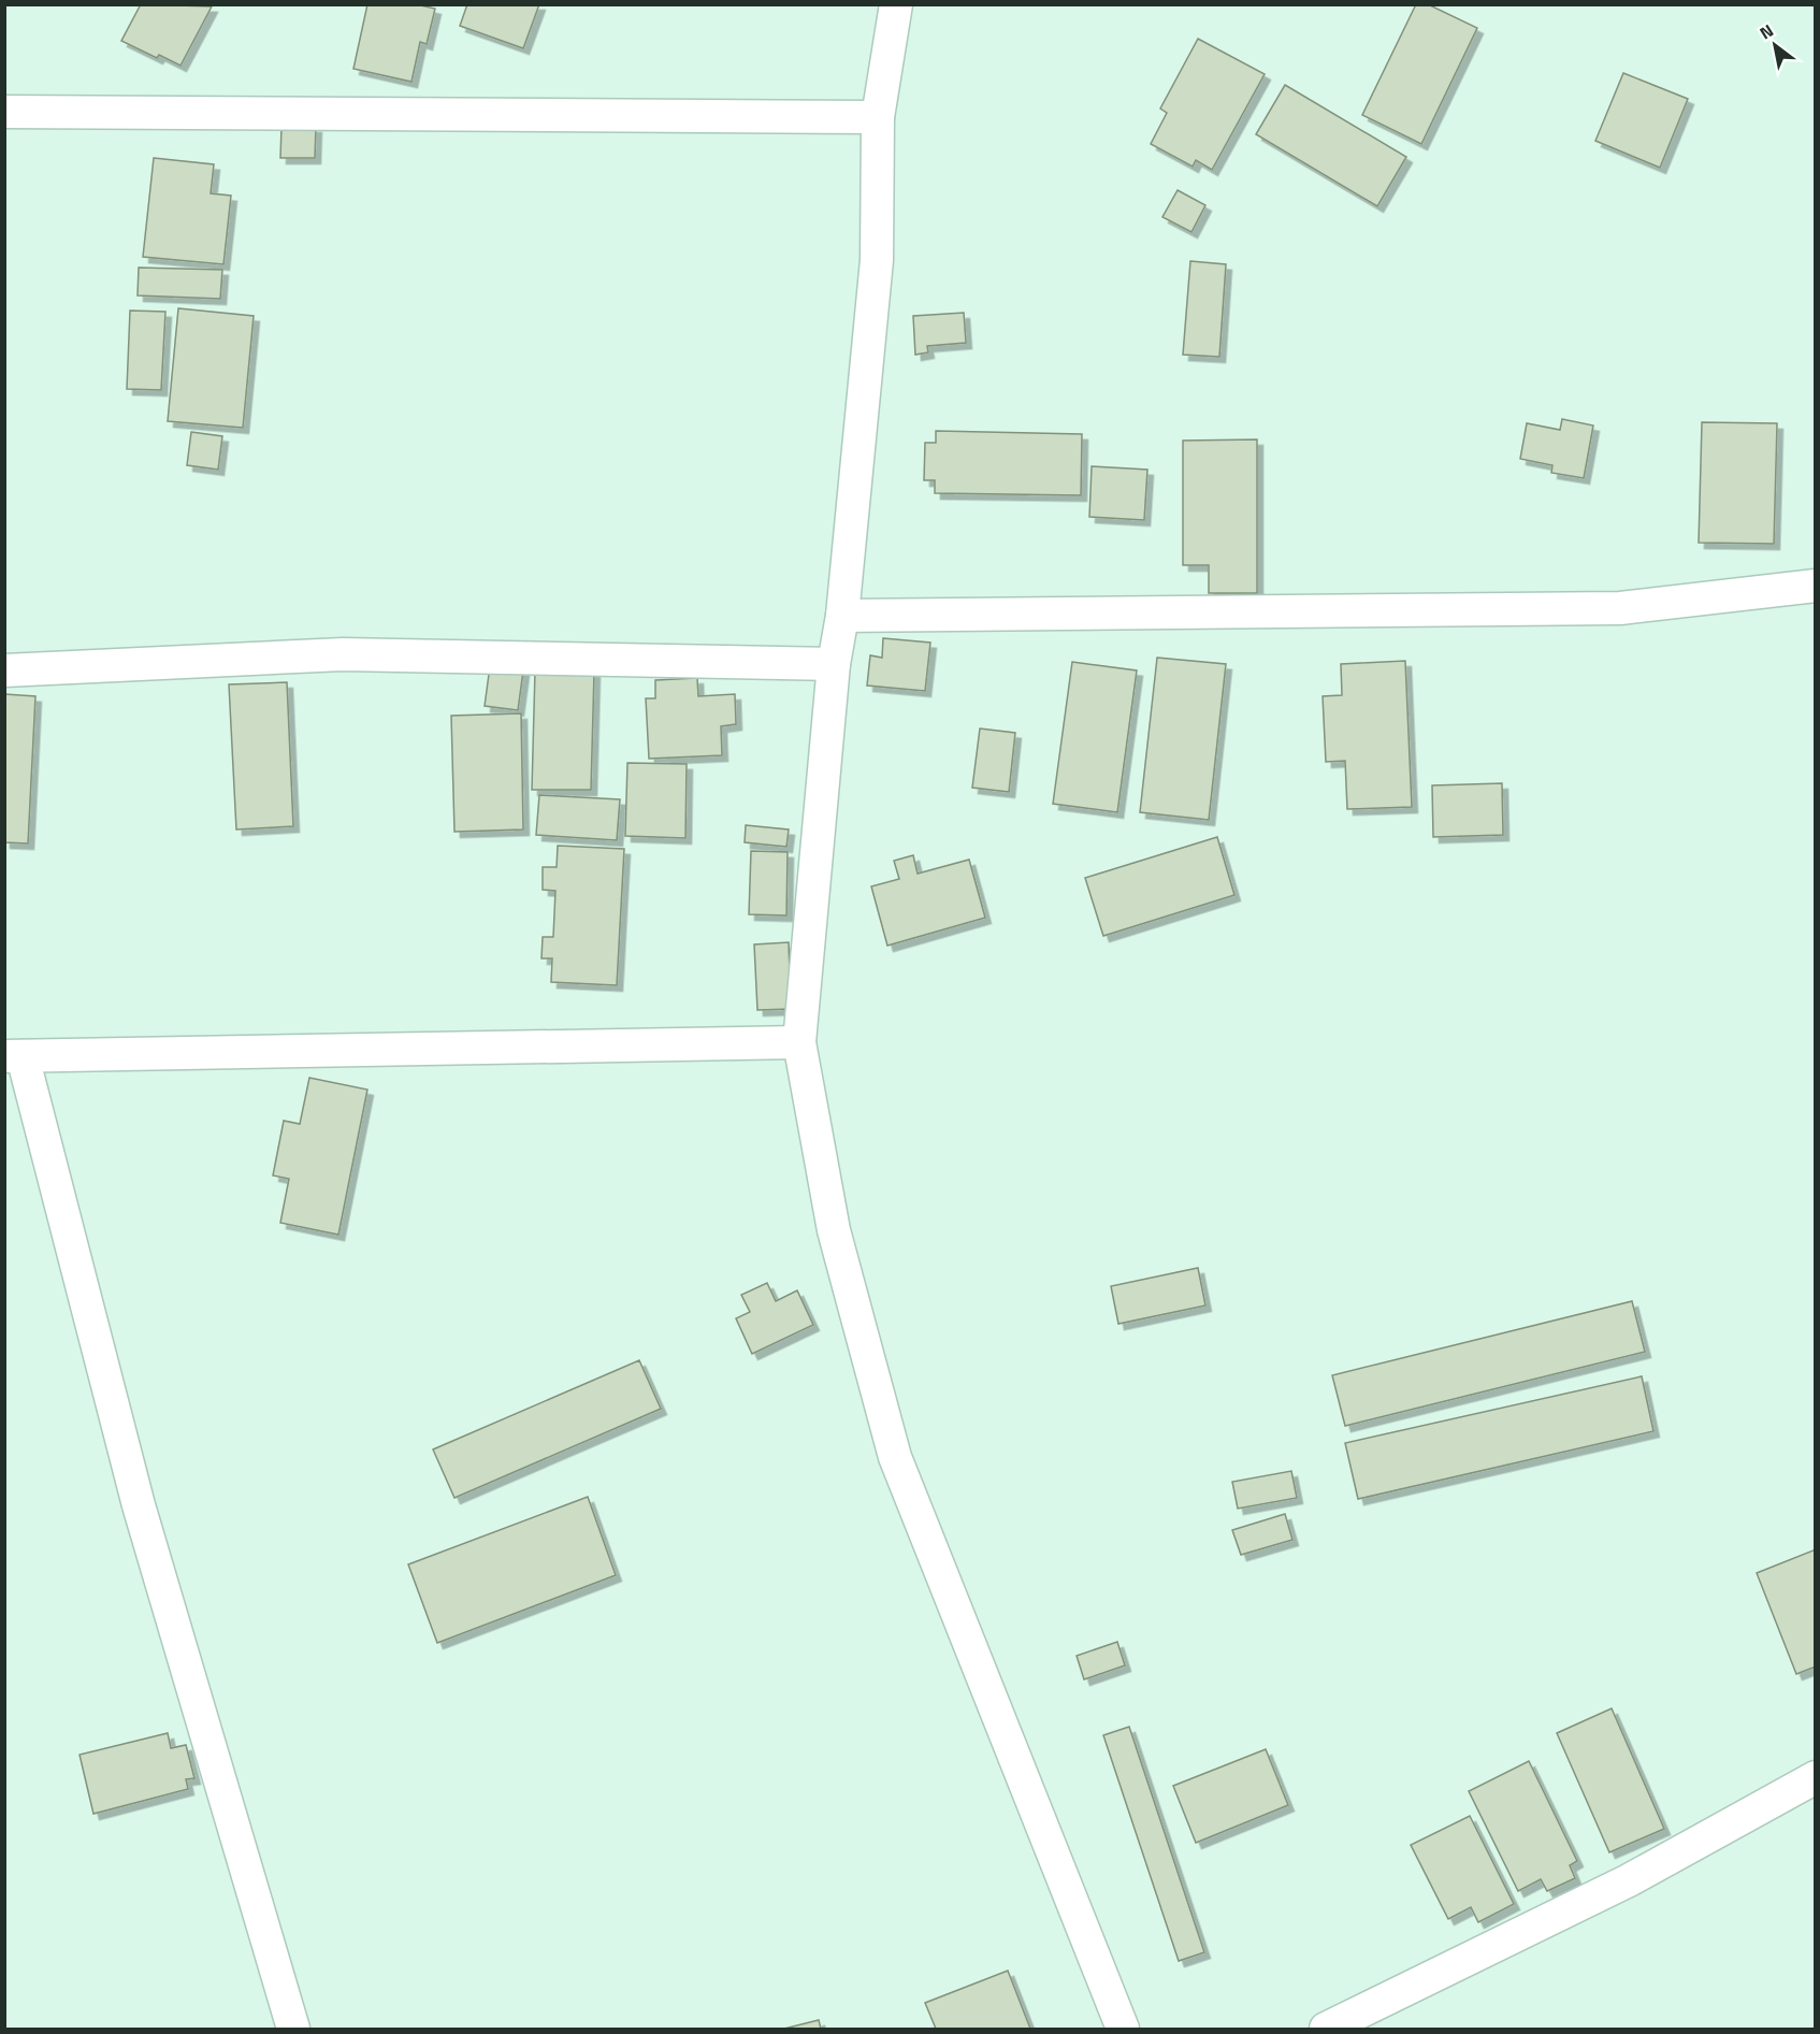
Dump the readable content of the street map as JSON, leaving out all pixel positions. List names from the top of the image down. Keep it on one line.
{"north":"top left"}
